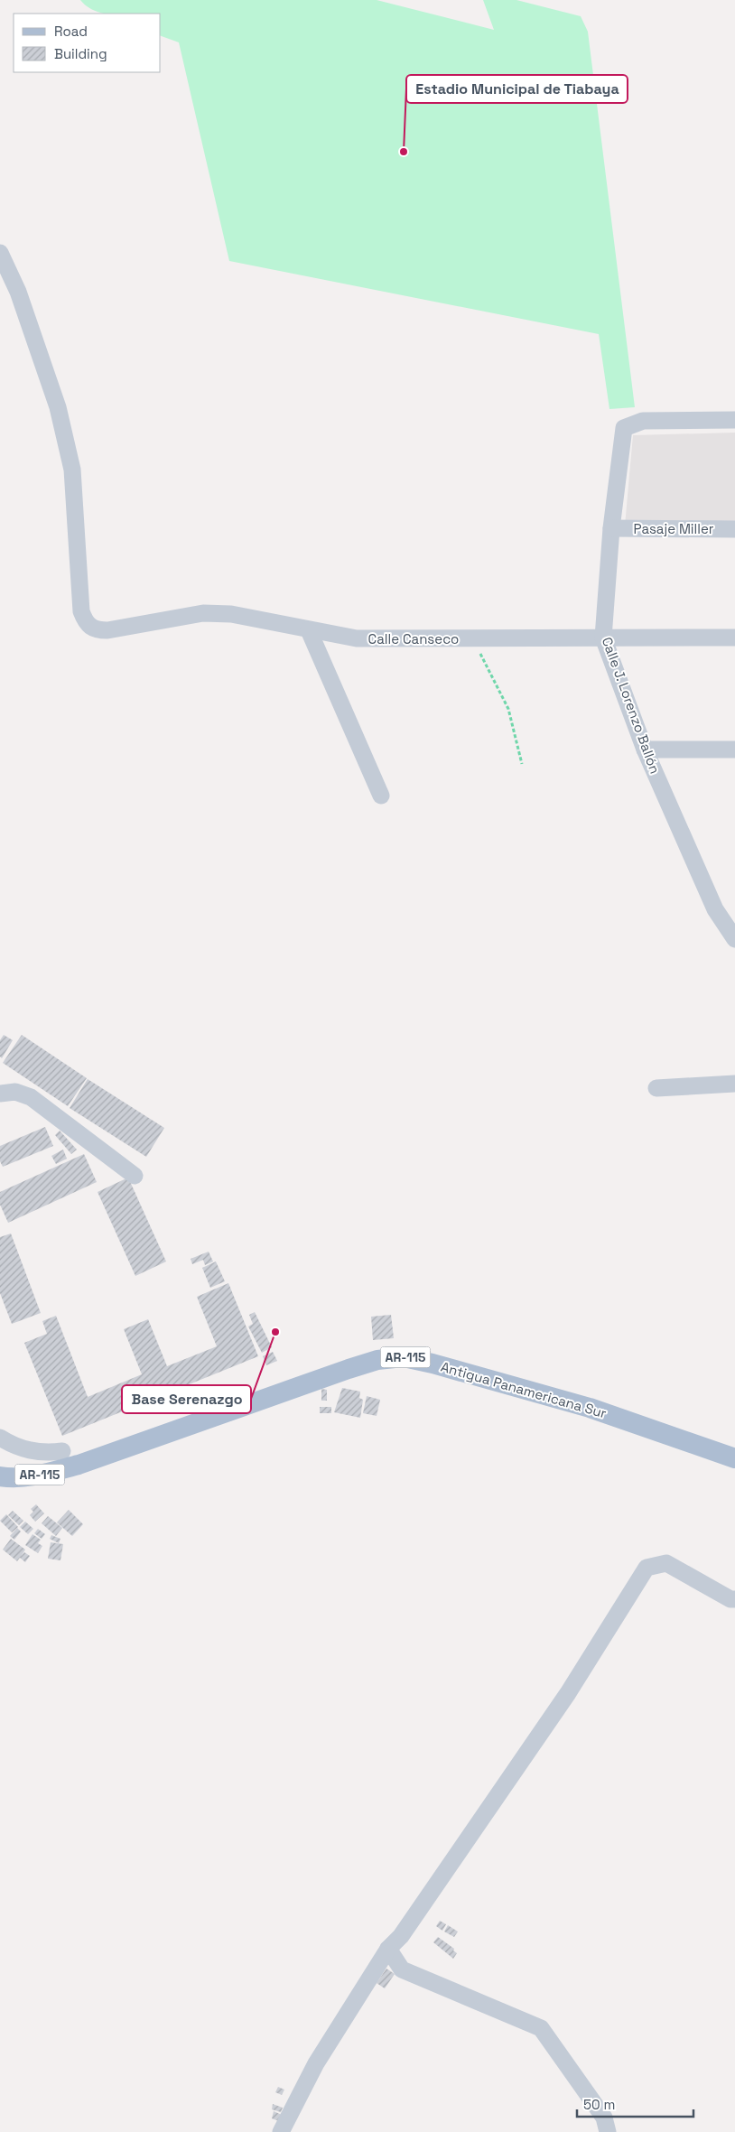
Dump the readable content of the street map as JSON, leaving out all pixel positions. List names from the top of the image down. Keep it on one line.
{"streets":{"main road":["AR-115","Antigua Panamericana Sur"],"street":["Pasaje Miller","Calle Canseco","Calle J. Lorenzo Ballón"]},"crossings":[["Pasaje Miller","Calle J. Lorenzo Ballón"],["Calle Canseco","Calle J. Lorenzo Ballón"]],"places":["Estadio Municipal de Tiabaya","Base Serenazgo"],"legend":["Road","Building"],"scale_bar":"50 m"}
